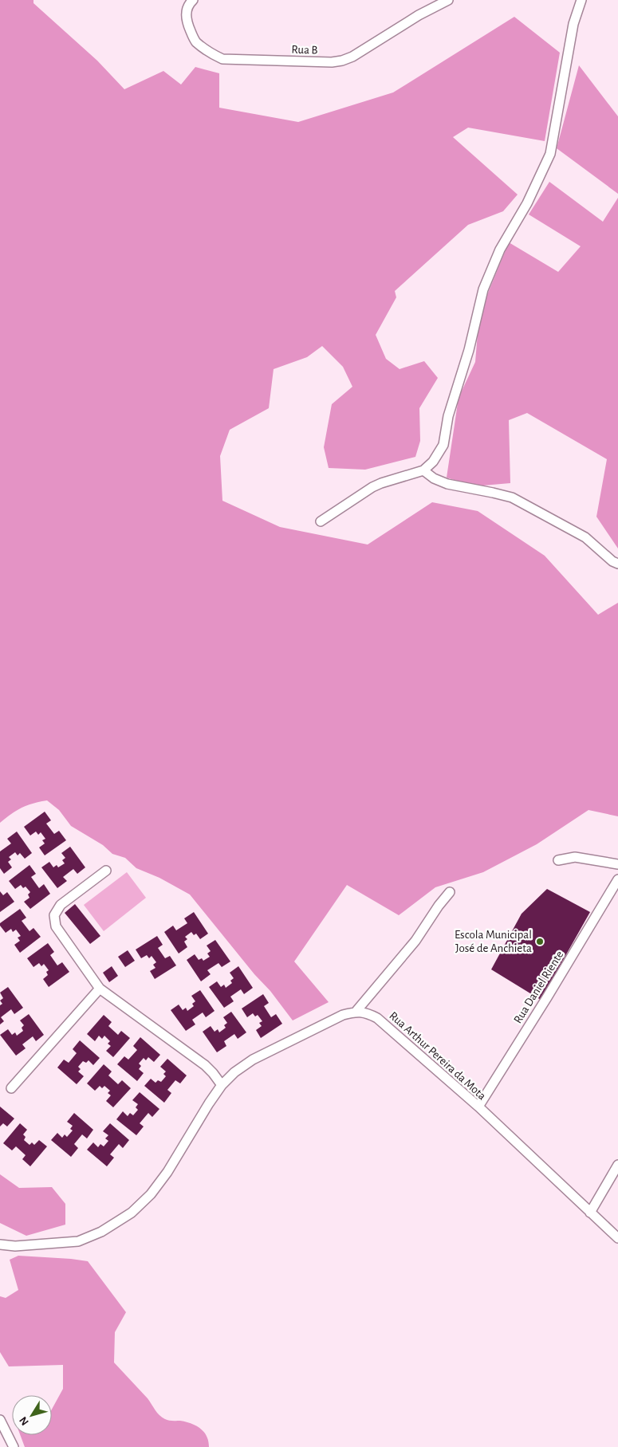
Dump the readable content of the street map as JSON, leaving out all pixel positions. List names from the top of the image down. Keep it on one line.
{"streets":{"street":["Rua B","Rua Daniel Riente","Rua Arthur Pereira da Mota"]},"crossings":[["Rua Daniel Riente","Rua Arthur Pereira da Mota"]],"places":["Escola Municipal José de Anchieta"],"north":"bottom left"}
